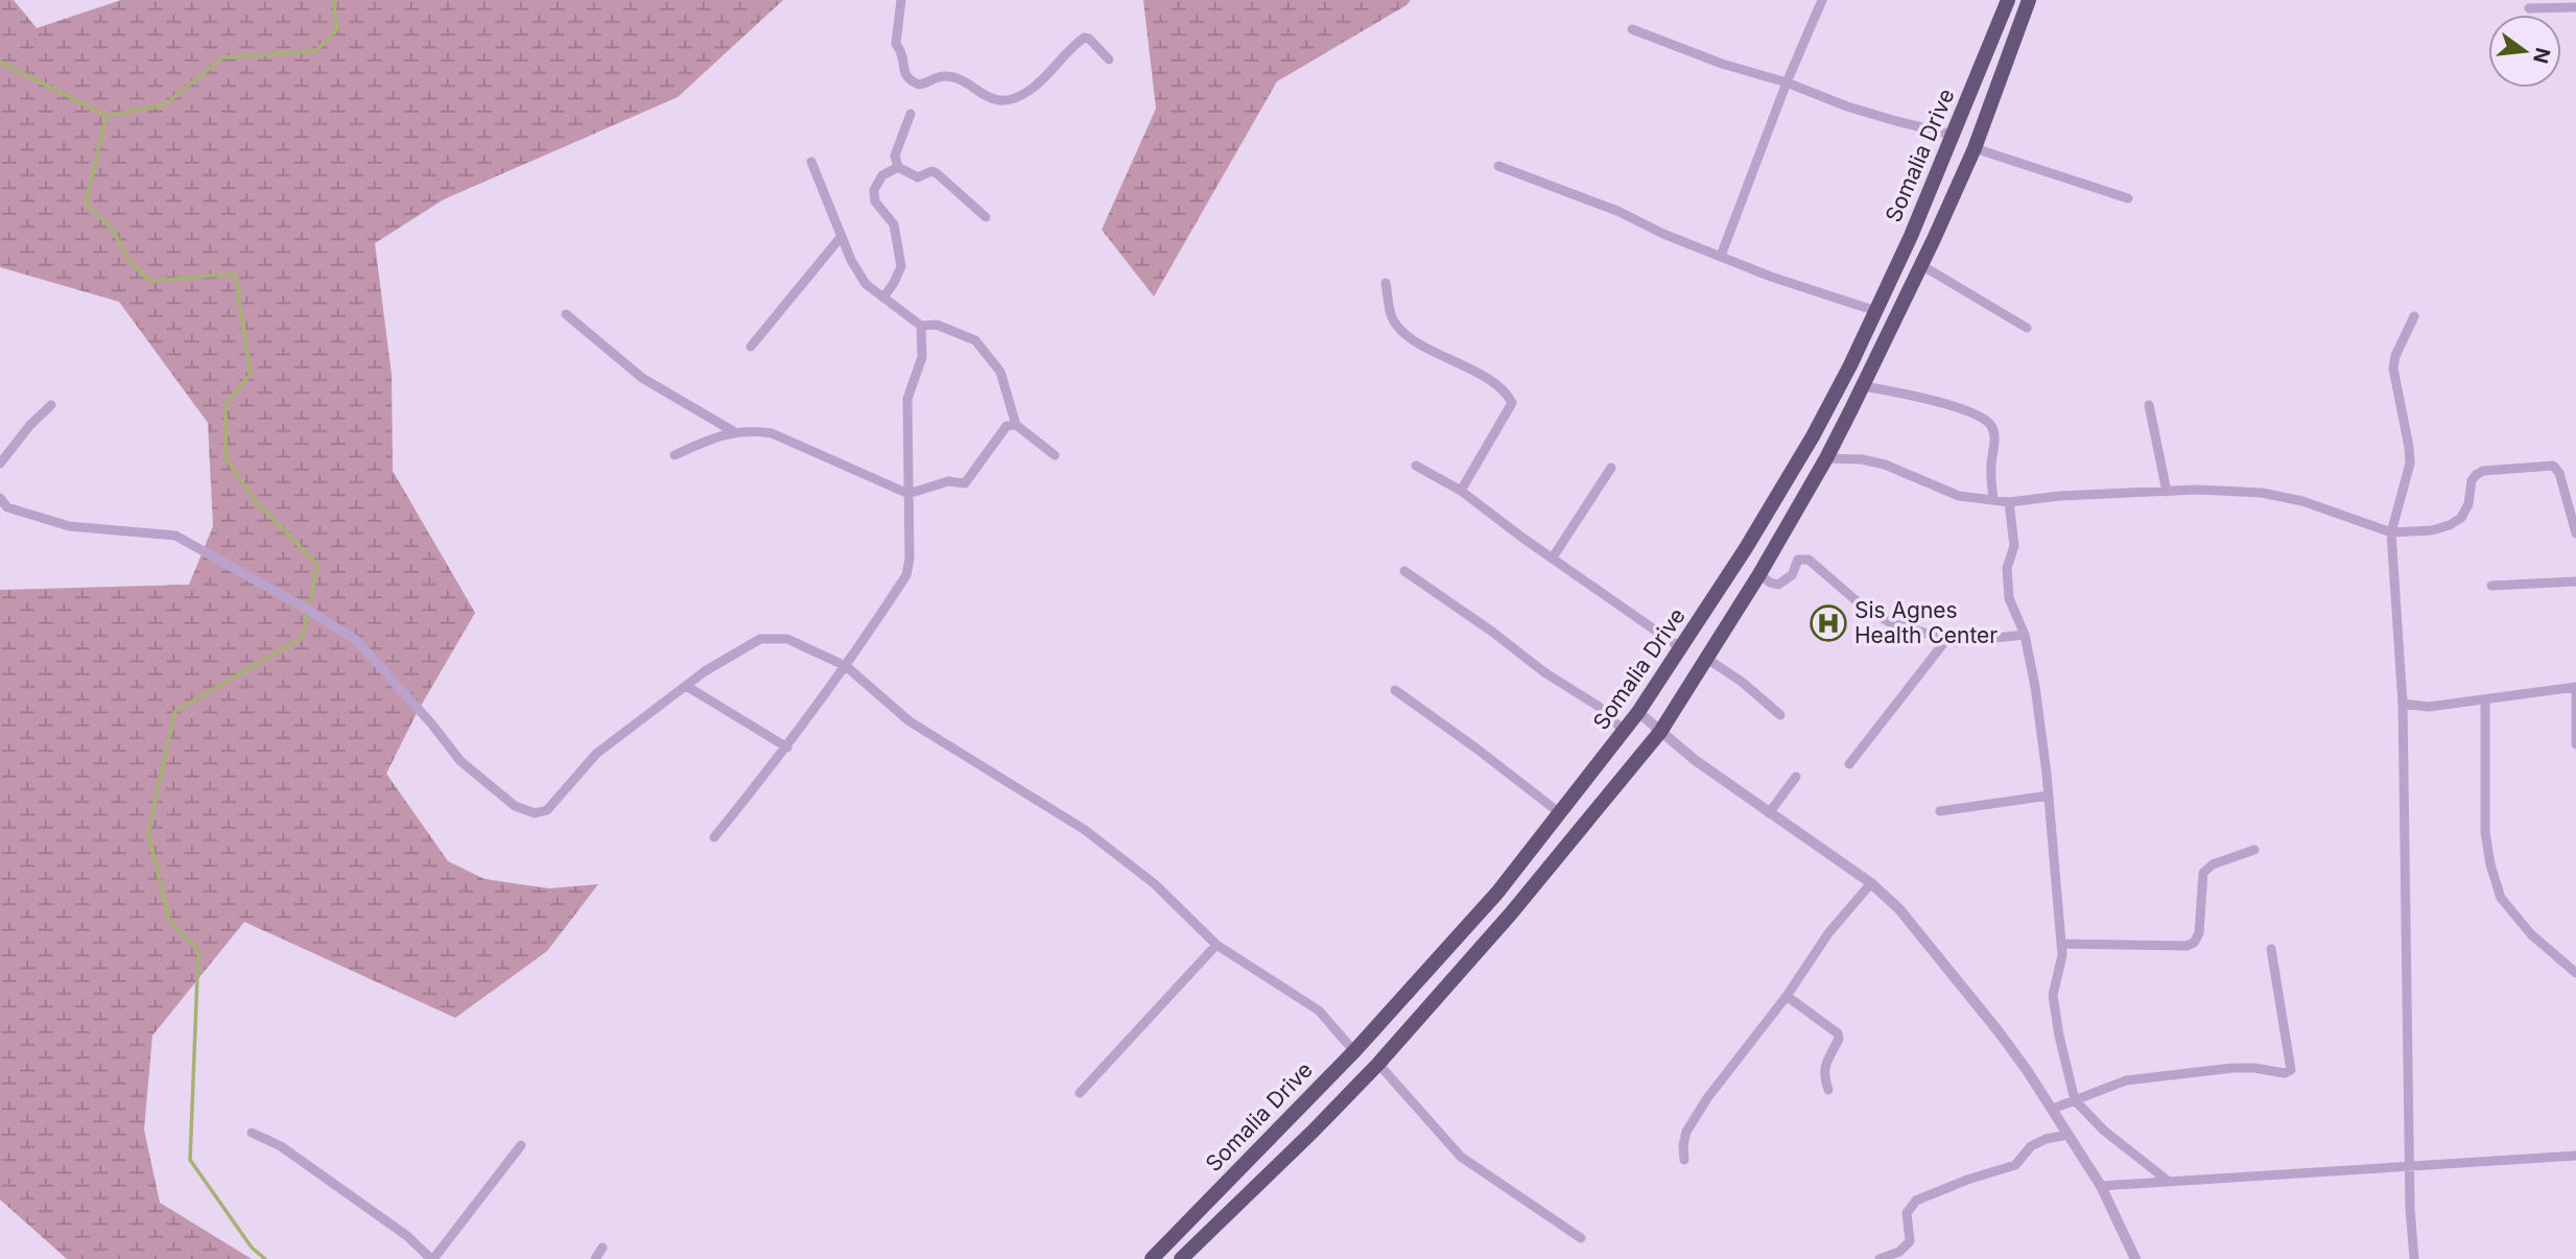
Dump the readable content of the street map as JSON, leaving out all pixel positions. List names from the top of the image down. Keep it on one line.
{"streets":{"main road":["Somalia Drive"]},"places":{"hospital":["Sis Agnes Health Center"]},"north":"right"}
